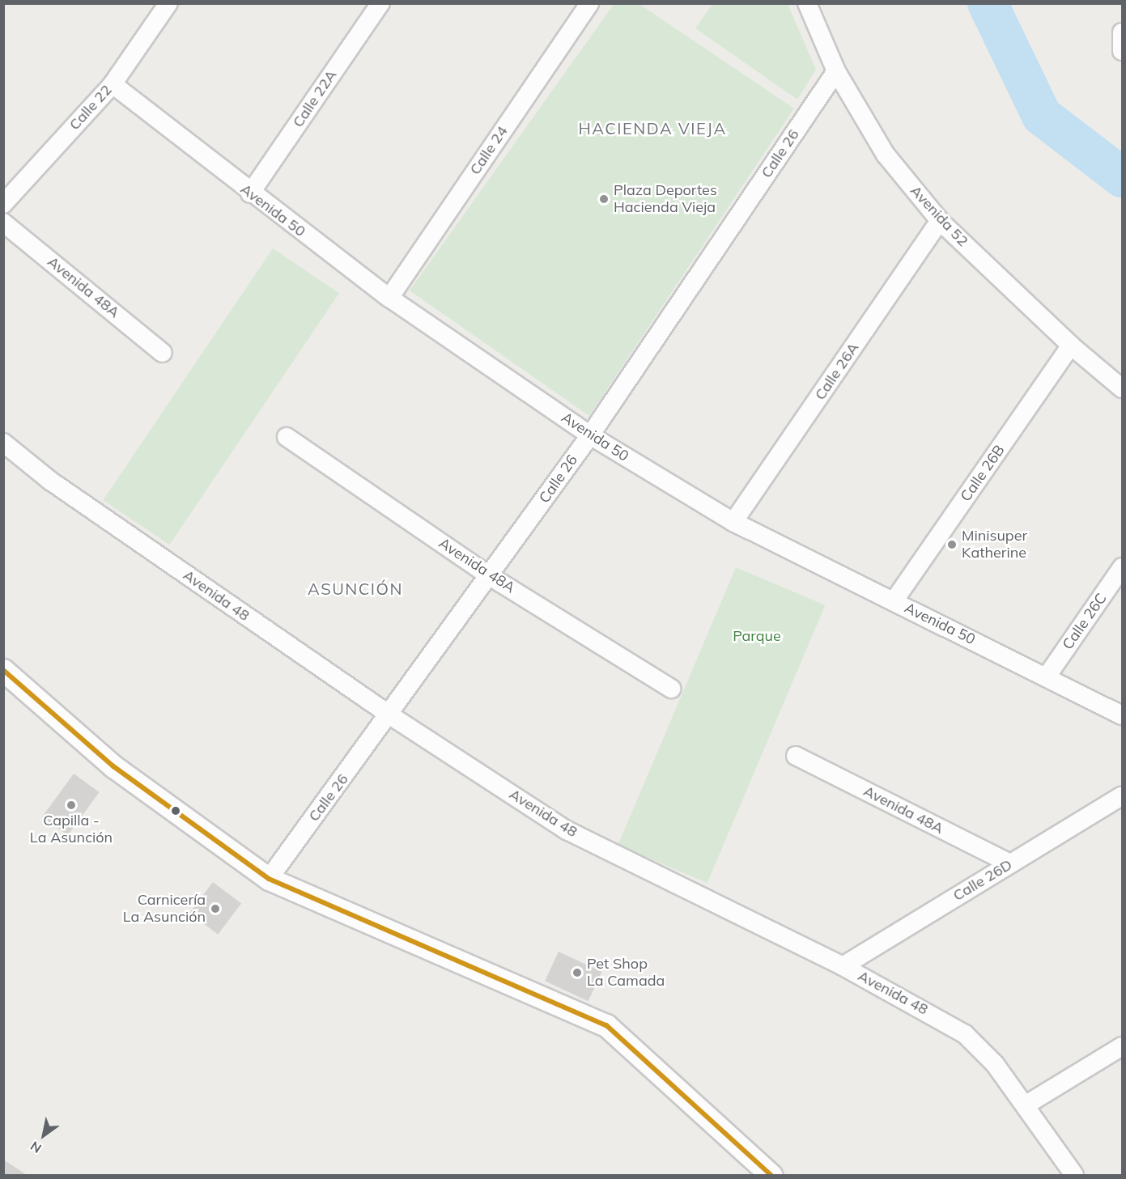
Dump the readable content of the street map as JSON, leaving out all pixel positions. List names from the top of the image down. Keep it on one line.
{"streets":{"street":["Calle 22A","Calle 22","Calle 24","Calle 26","Avenida 50","Avenida 52","Avenida 48A","Calle 26A","Calle 26B","Avenida 48","Calle 26C","Calle 26D"]},"crossings":[["Calle 22A","Avenida 50"],["Calle 22","Avenida 50"],["Calle 24","Avenida 50"],["Calle 26","Avenida 50"],["Calle 26","Avenida 52"],["Calle 26","Avenida 48A"],["Calle 26","Avenida 48"],["Avenida 50","Calle 26A"],["Avenida 50","Calle 26B"],["Avenida 50","Calle 26C"],["Avenida 52","Calle 26A"],["Avenida 52","Calle 26B"],["Avenida 48A","Calle 26D"],["Avenida 48","Calle 26D"]],"districts":["HACIENDA VIEJA","ASUNCIÓN"],"parks":["Parque"],"places":["Plaza Deportes Hacienda Vieja","Minisuper Katherine","Capilla - La Asunción","Carnicería La Asunción","Pet Shop La Camada"],"north":"bottom left"}
